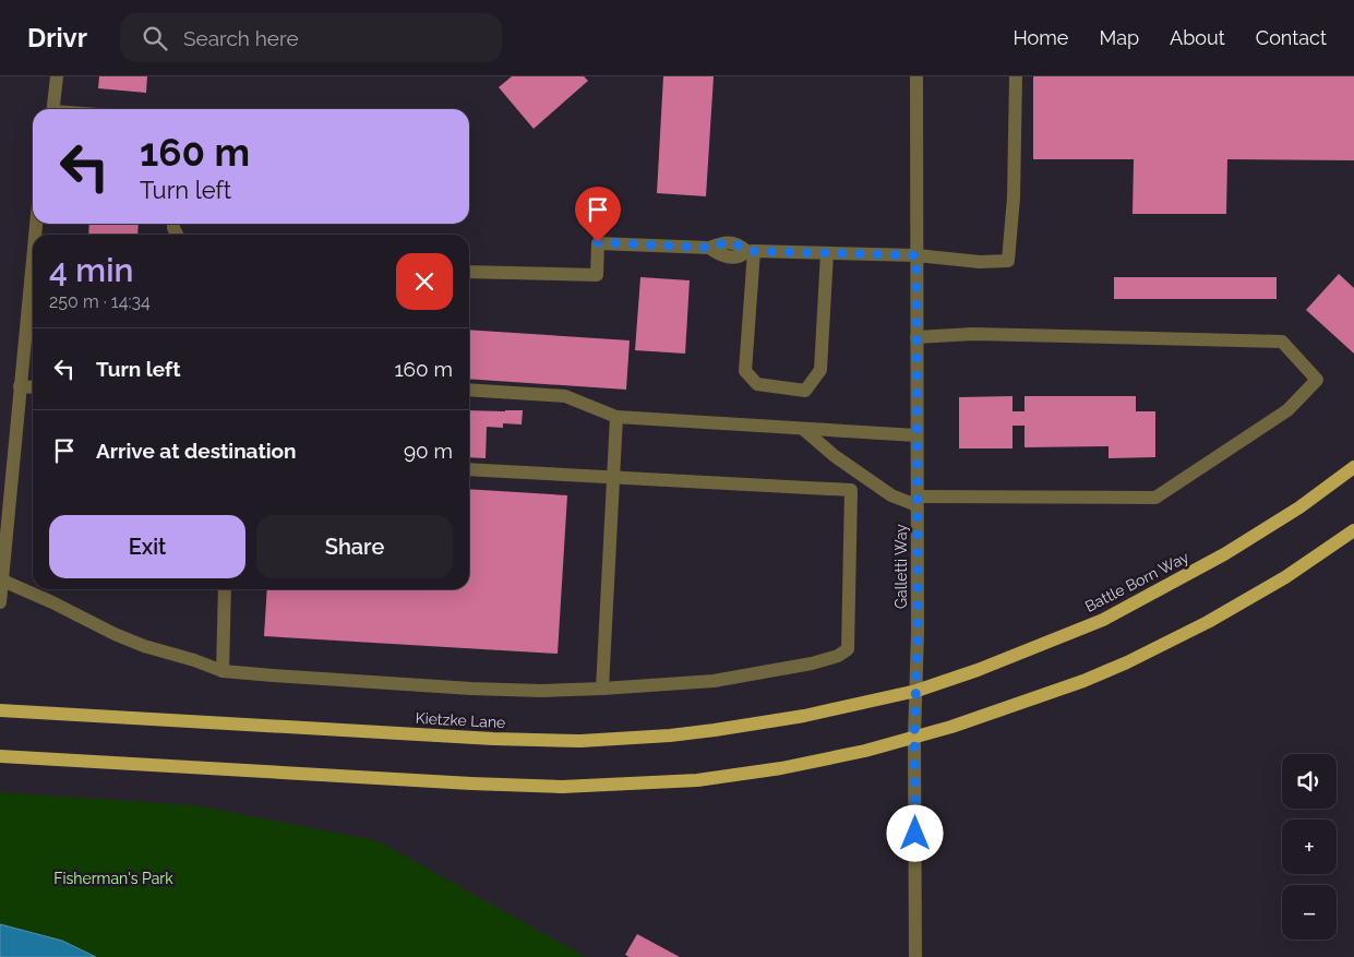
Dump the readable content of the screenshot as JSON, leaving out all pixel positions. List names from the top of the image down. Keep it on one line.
{"streets":{"main road":["Battle Born Way","Kietzke Lane"],"street":["Galletti Way"]},"crossings":[["Galletti Way","Battle Born Way"],["Galletti Way","Kietzke Lane"],["Battle Born Way","Kietzke Lane"]],"parks":["Fisherman's Park"],"page":{"header":"Drivr","search":"Search here","nav":["Home","Map","About","Contact"],"turn":["160 m","Turn left"],"heading":["4 min","250 m · 14:34"],"list":[{"name":"Turn left","value":"160 m"},{"name":"Arrive at destination","value":"90 m"}],"buttons":["Exit","Share"],"map_buttons":["+","−"]}}
